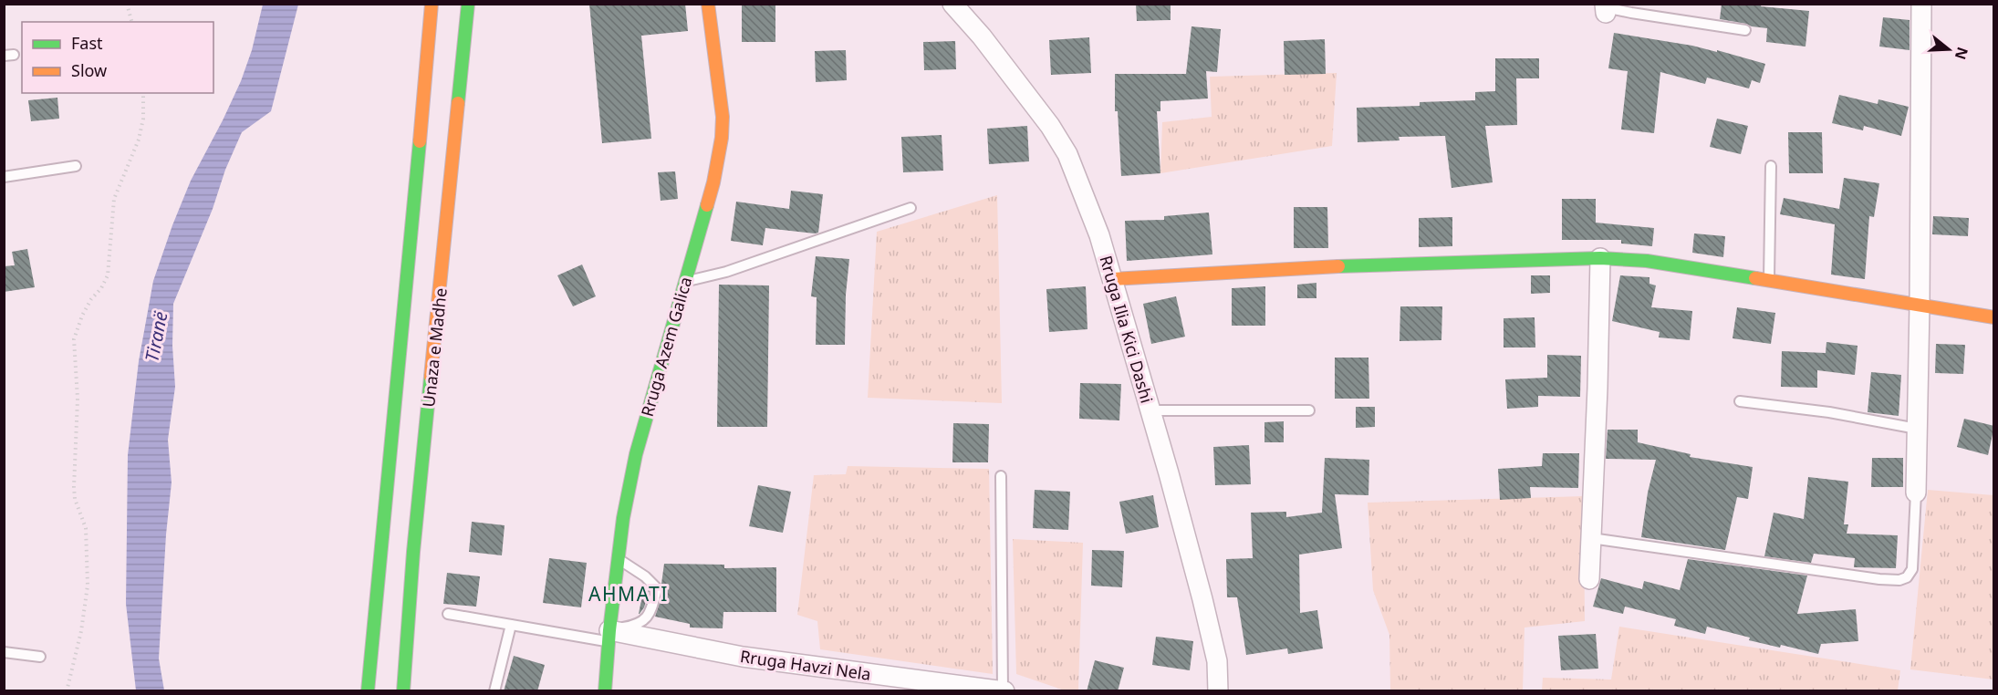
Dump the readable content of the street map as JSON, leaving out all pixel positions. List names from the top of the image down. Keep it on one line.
{"streets":{"main road":["Rruga Azem Galica","Unaza e Madhe"],"street":["Rruga Ilia Kici Dashi","Rruga Havzi Nela"]},"crossings":[["Rruga Azem Galica","Rruga Havzi Nela"]],"districts":["AHMATI"],"water":["Tiranë"],"legend":["Fast","Slow"],"north":"right"}
